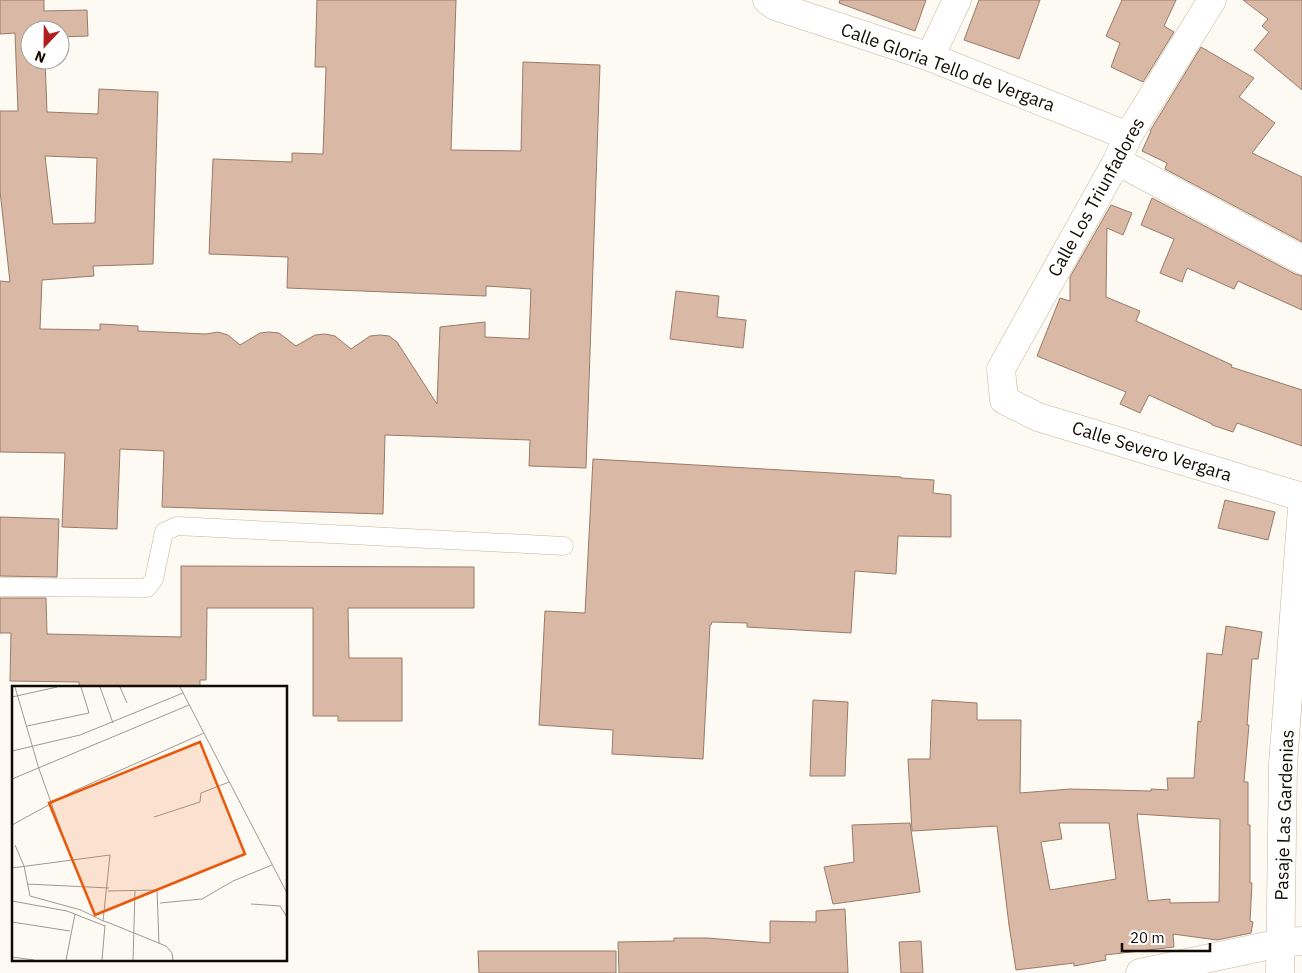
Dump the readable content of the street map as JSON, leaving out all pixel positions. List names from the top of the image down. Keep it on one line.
{"streets":{"street":["Calle Gloria Tello de Vergara","Calle Los Triunfadores","Calle Severo Vergara","Pasaje Las Gardenias"]},"crossings":[["Calle Gloria Tello de Vergara","Calle Los Triunfadores"],["Calle Los Triunfadores","Calle Severo Vergara"]],"scale_bar":"20 m","north":"bottom"}
